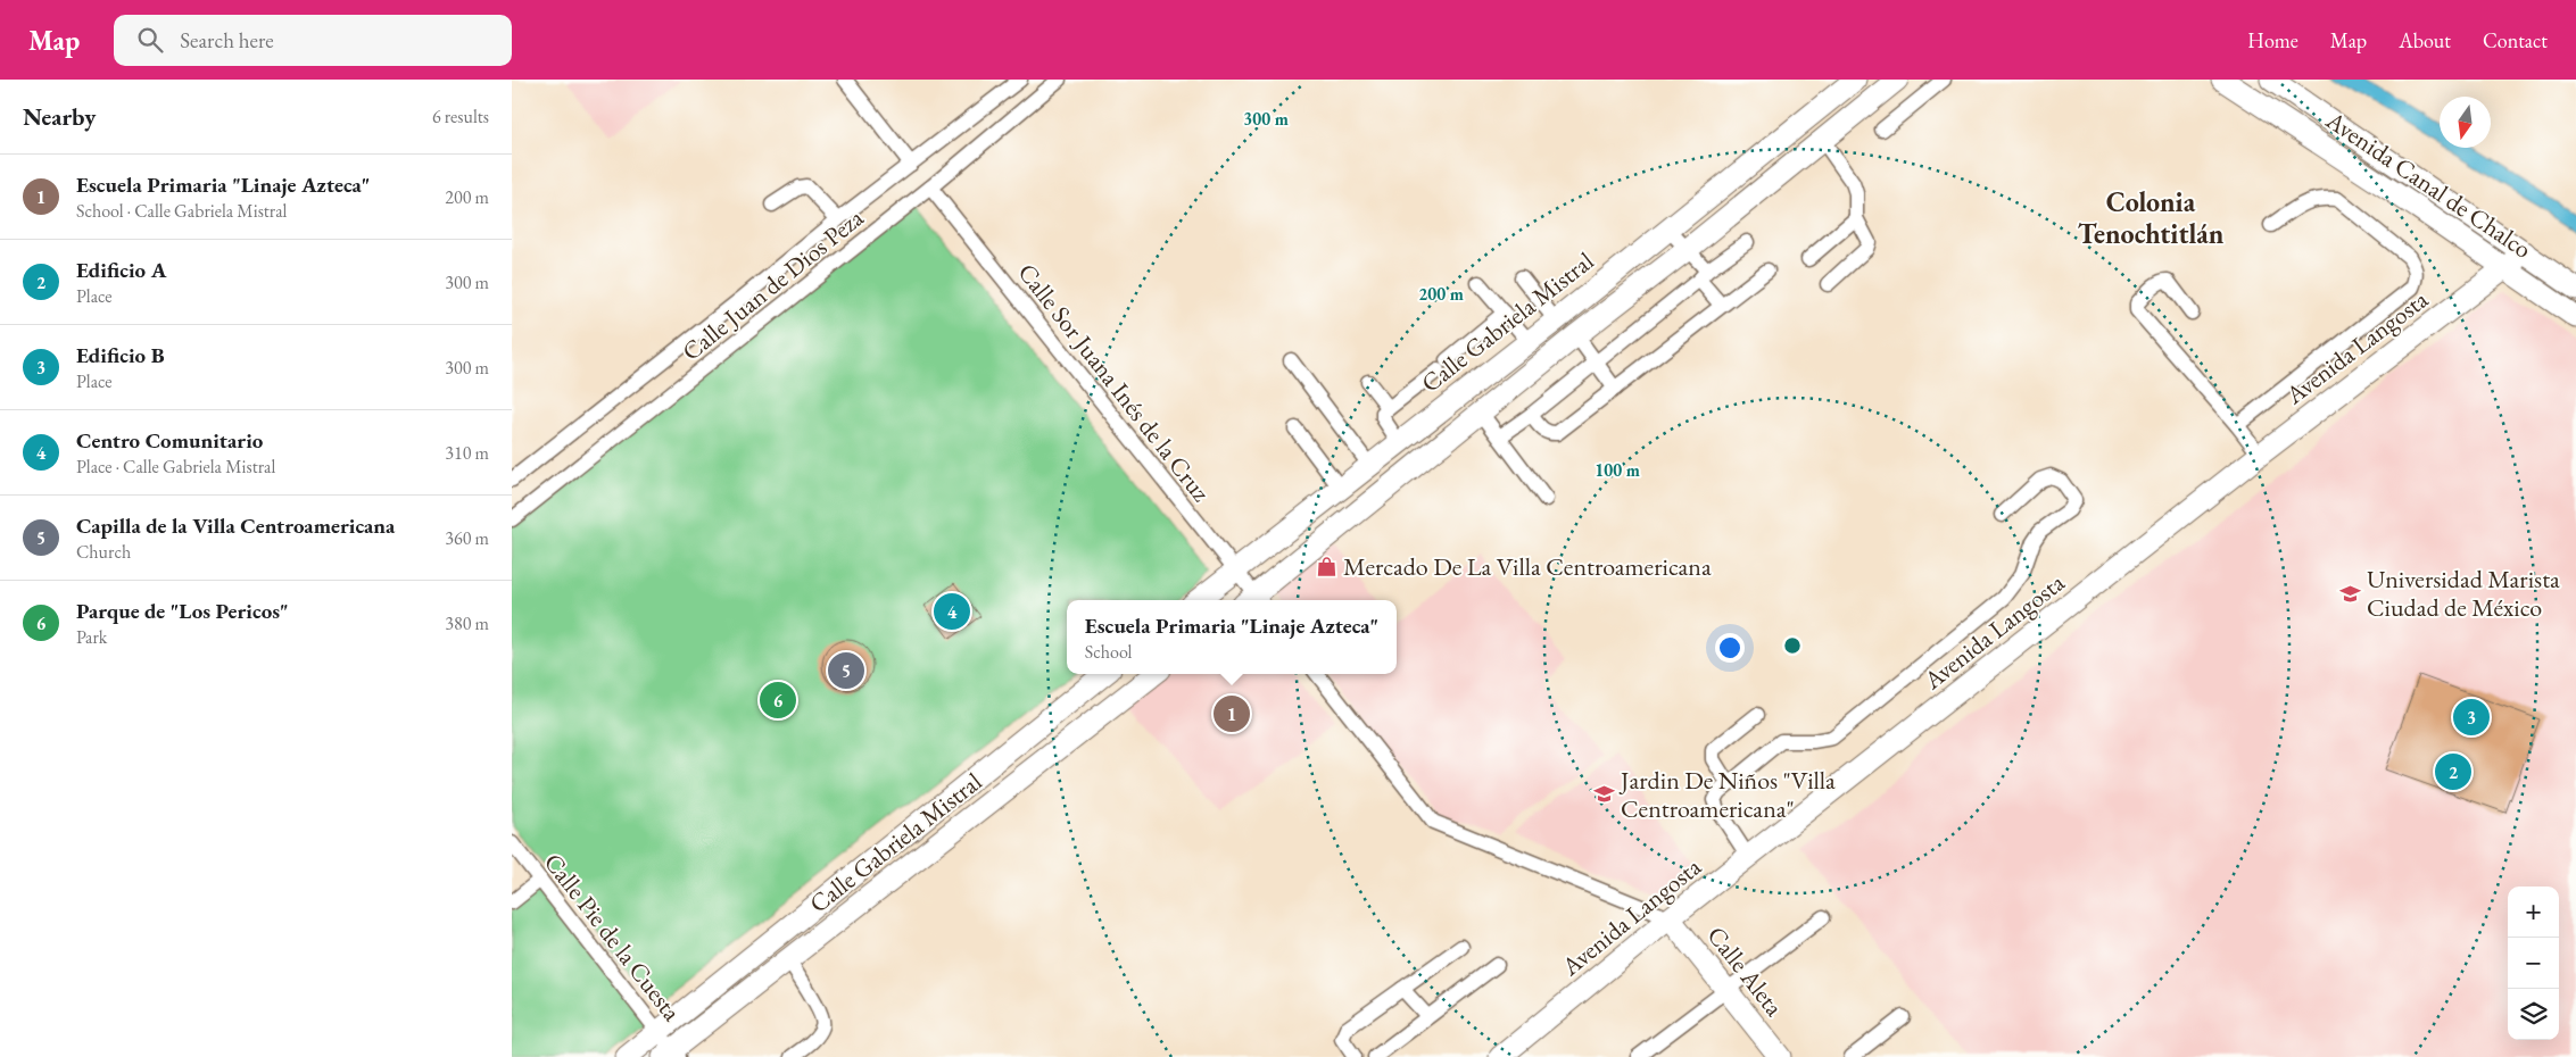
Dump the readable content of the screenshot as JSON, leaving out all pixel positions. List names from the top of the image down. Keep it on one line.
{"streets":{"street":["Avenida Canal de Chalco","Calle Juan de Dios Peza","Calle Gabriela Mistral","Avenida Langosta","Calle Sor Juana Inés de la Cruz","Calle Pie de la Cuesta","Calle Aleta"]},"crossings":[["Avenida Canal de Chalco","Avenida Langosta"],["Calle Juan de Dios Peza","Calle Sor Juana Inés de la Cruz"],["Calle Gabriela Mistral","Calle Sor Juana Inés de la Cruz"],["Calle Gabriela Mistral","Calle Pie de la Cuesta"],["Avenida Langosta","Calle Aleta"]],"districts":["Colonia Tenochtitlán"],"places":{"shop":["Mercado De La Villa Centroamericana"],"school or university":["Universidad Marista Ciudad de México","Jardin De Niños \"Villa Centroamericana\""]},"north":"bottom","page":{"header":"Map","search":"Search here","nav":["Home","Map","About","Contact"],"heading":["Nearby","6 results"],"list":[{"mark":"1","name":"Escuela Primaria \"Linaje Azteca\"","note":"School · Calle Gabriela Mistral","value":"200 m"},{"mark":"2","name":"Edificio A","note":"Place","value":"300 m"},{"mark":"3","name":"Edificio B","note":"Place","value":"300 m"},{"mark":"4","name":"Centro Comunitario","note":"Place · Calle Gabriela Mistral","value":"310 m"},{"mark":"5","name":"Capilla de la Villa Centroamericana","note":"Church","value":"360 m"},{"mark":"6","name":"Parque de \"Los Pericos\"","note":"Park","value":"380 m"}],"pins":["4","5","6","1","3","2"],"popup":["Escuela Primaria \"Linaje Azteca\"","School"],"map_buttons":["+","−"]},"rings":["300 m","200 m","100 m"]}
